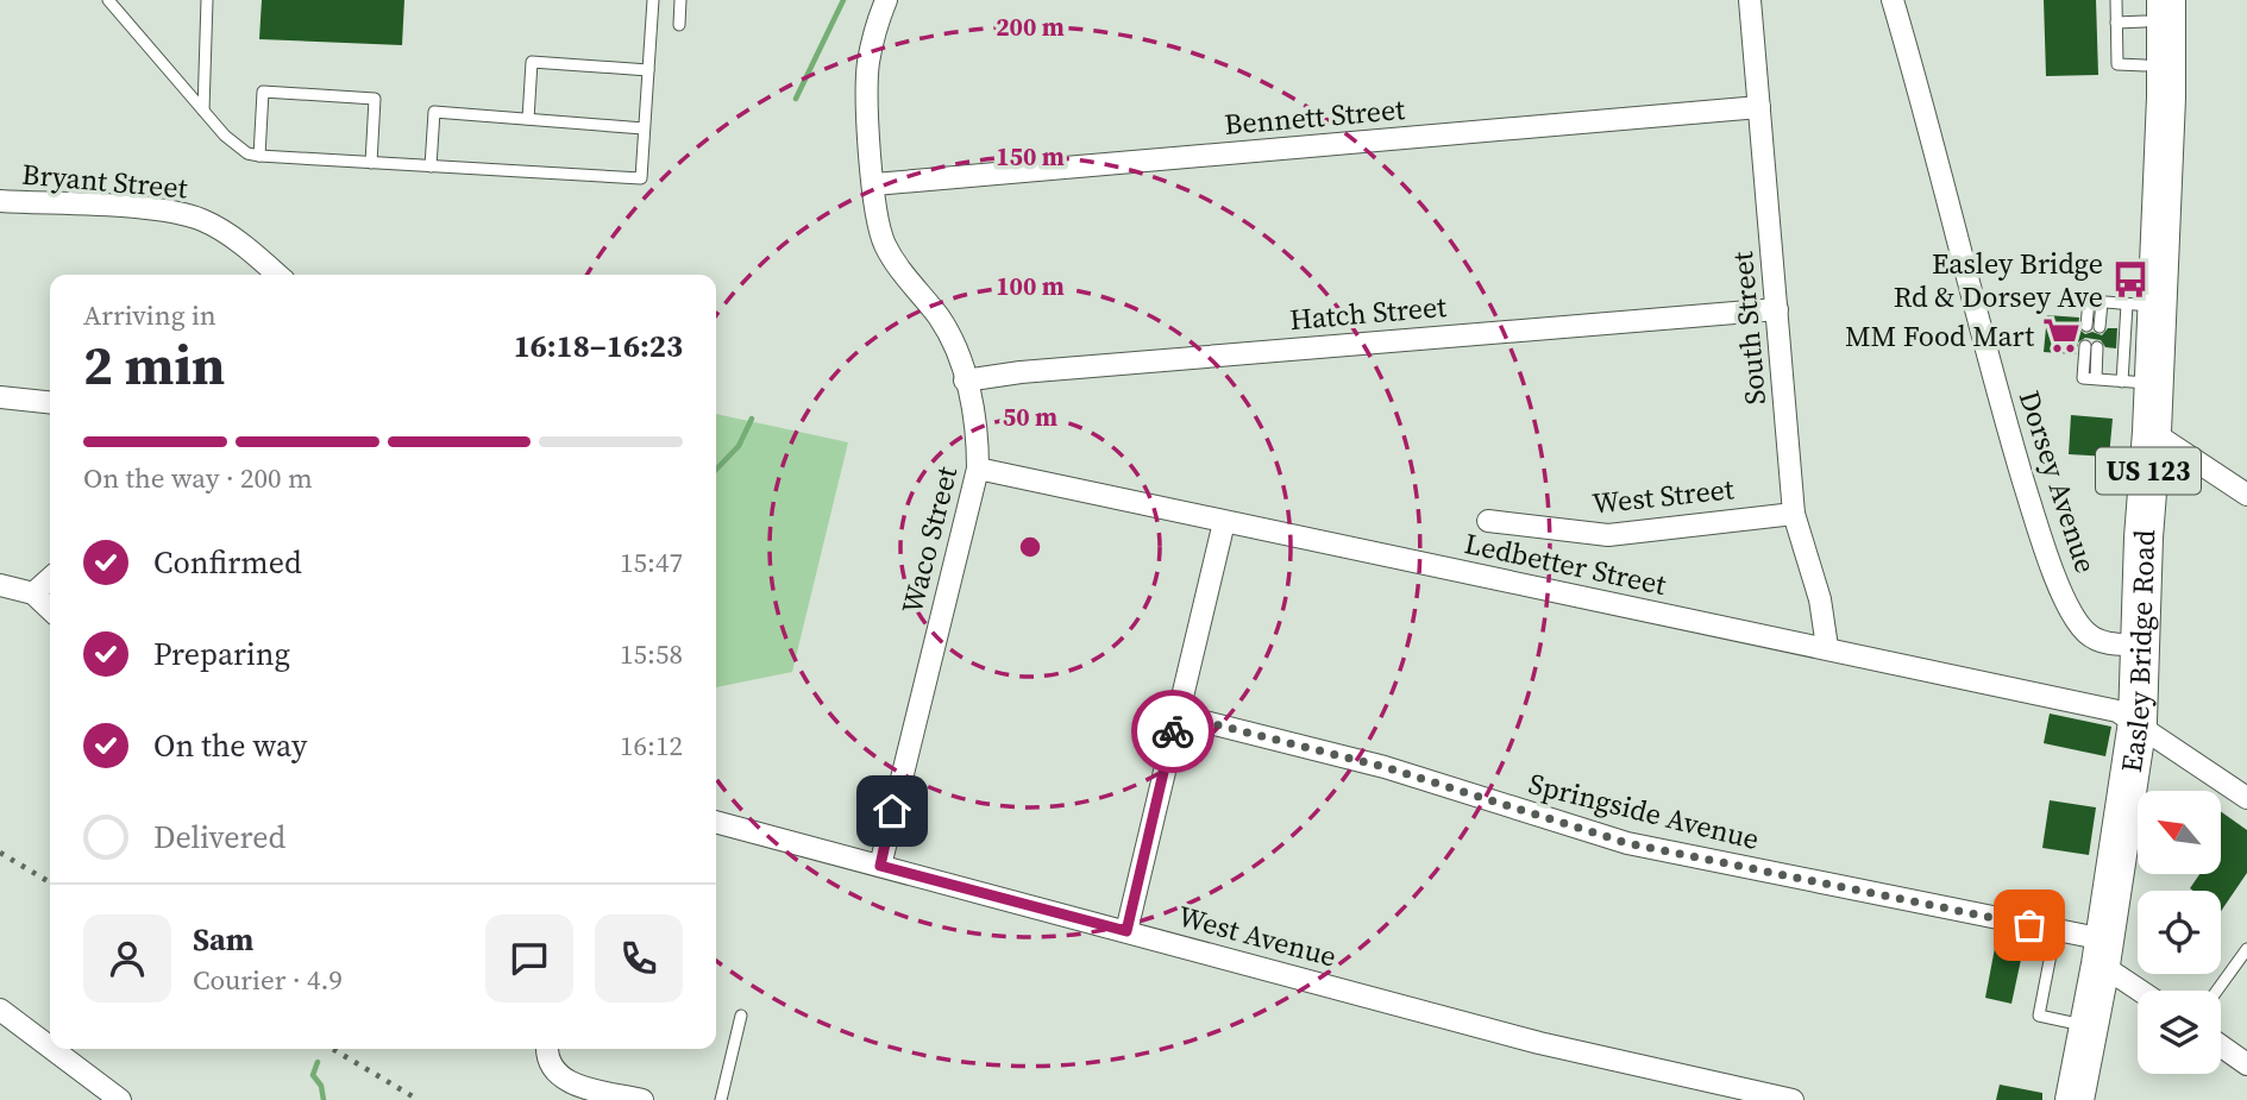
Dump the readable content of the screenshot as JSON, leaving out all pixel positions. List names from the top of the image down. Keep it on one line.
{"streets":{"highway":["US 123","Easley Bridge Road"],"street":["Bennett Street","Bryant Street","Hatch Street","South Street","Dorsey Avenue","West Street","Waco Street","Ledbetter Street","Springside Avenue","West Avenue"]},"crossings":[["Bennett Street","South Street"],["Bennett Street","Waco Street"],["Hatch Street","South Street"],["Hatch Street","Waco Street"],["South Street","West Street"],["South Street","Ledbetter Street"],["Dorsey Avenue","Easley Bridge Road"],["Waco Street","Ledbetter Street"],["Waco Street","West Avenue"],["Ledbetter Street","Easley Bridge Road"],["Easley Bridge Road","Springside Avenue"]],"places":{"bus stop":["Easley Bridge Rd & Dorsey Ave"],"supermarket":["MM Food Mart"]},"north":"top left","page":{"heading":["2 min","Arriving in","16:18–16:23"],"panel":["Sam","Courier · 4.9"],"bar":"On the way · 200 m","list":[["Confirmed","15:47"],["Preparing","15:58"],["On the way","16:12"],"Delivered"]},"rings":["200 m","150 m","100 m","50 m"]}
